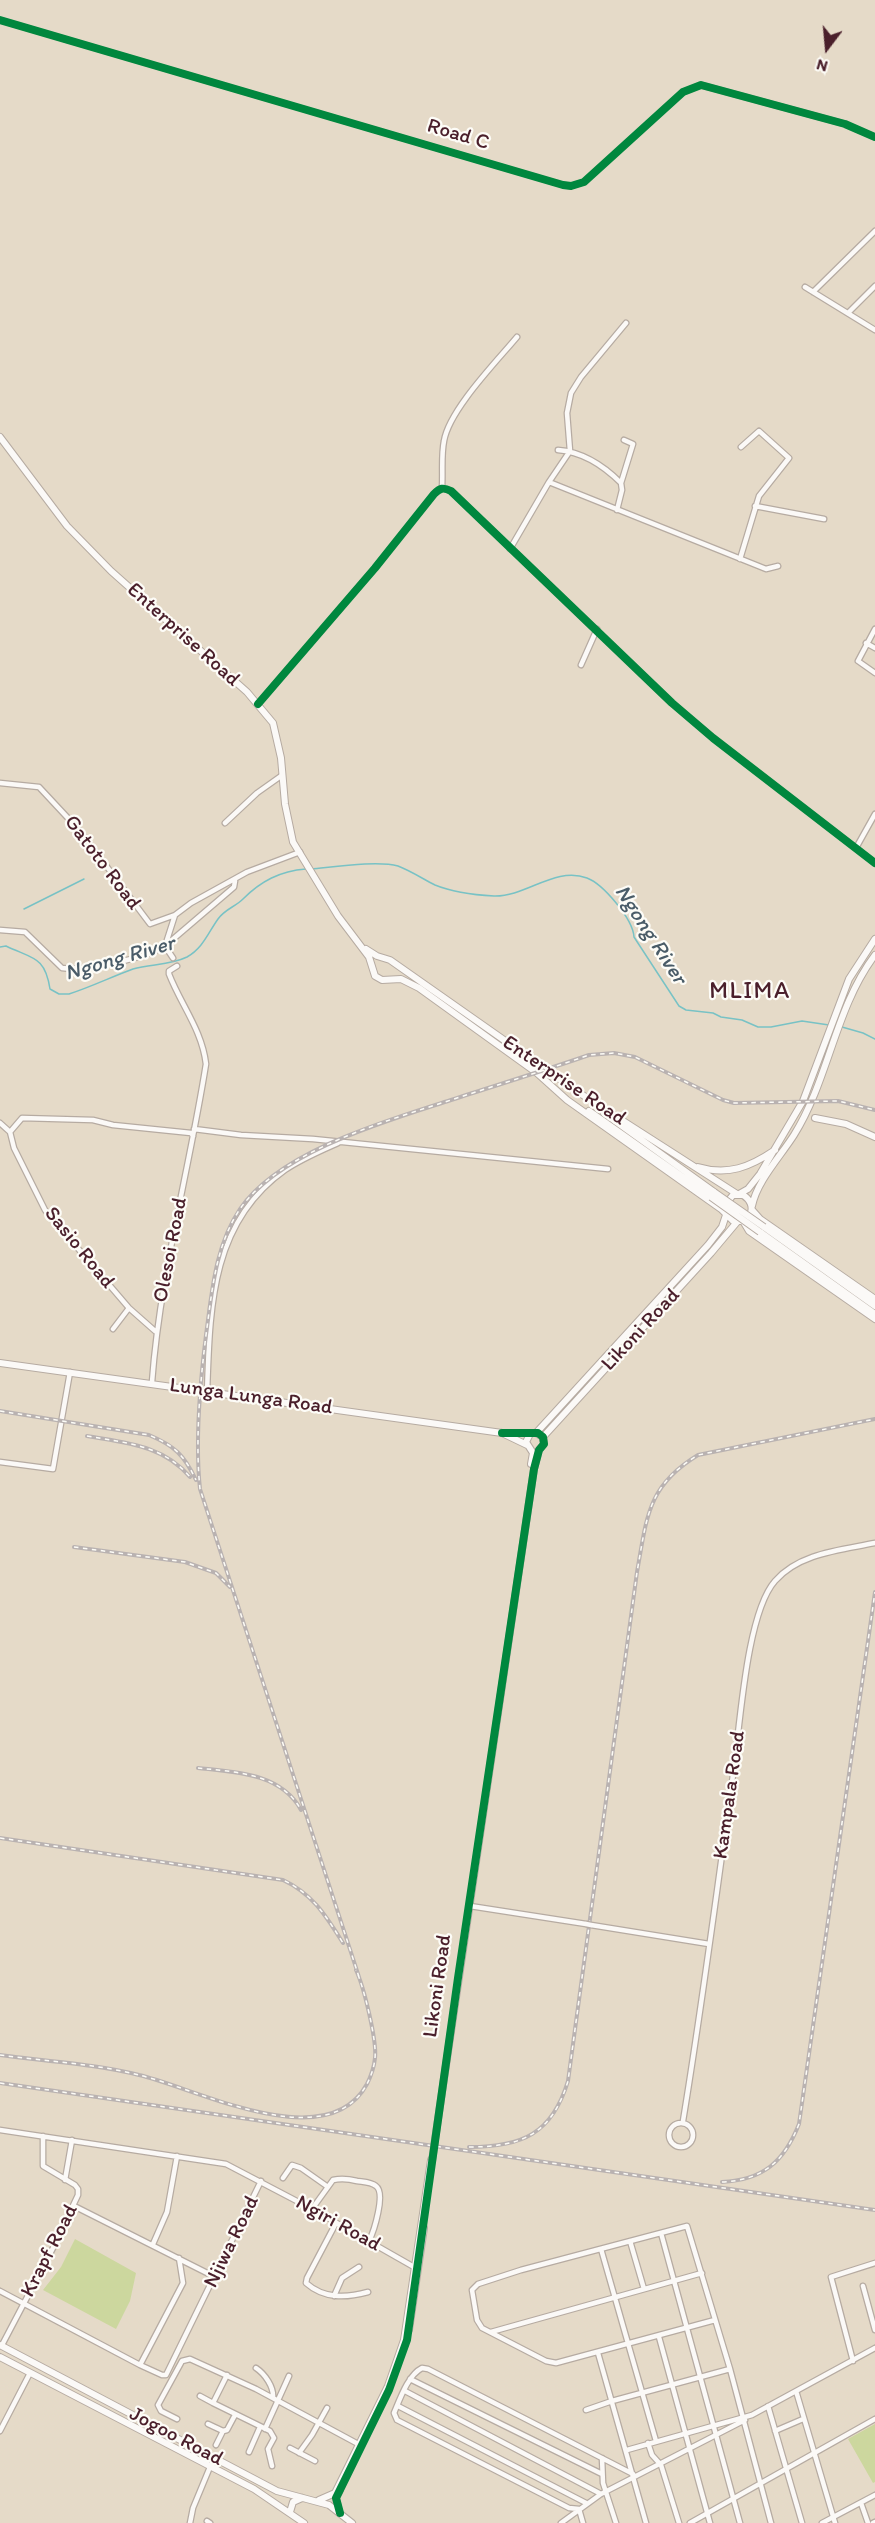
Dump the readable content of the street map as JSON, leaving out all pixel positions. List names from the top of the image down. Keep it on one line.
{"streets":{"main road":["Enterprise Road","Likoni Road","Lunga Lunga Road","Jogoo Road"],"street":["Road C","Gatoto Road","Sasio Road","Olesoi Road","Kampala Road","Ngiri Road","Njiwa Road","Krapf Road"]},"crossings":[["Enterprise Road","Gatoto Road"],["Enterprise Road","Likoni Road"],["Sasio Road","Olesoi Road"],["Olesoi Road","Lunga Lunga Road"],["Likoni Road","Lunga Lunga Road"],["Likoni Road","Ngiri Road"],["Likoni Road","Jogoo Road"],["Ngiri Road","Njiwa Road"],["Njiwa Road","Krapf Road"],["Krapf Road","Jogoo Road"]],"districts":["MLIMA"],"water":["Ngong River"],"north":"bottom"}
